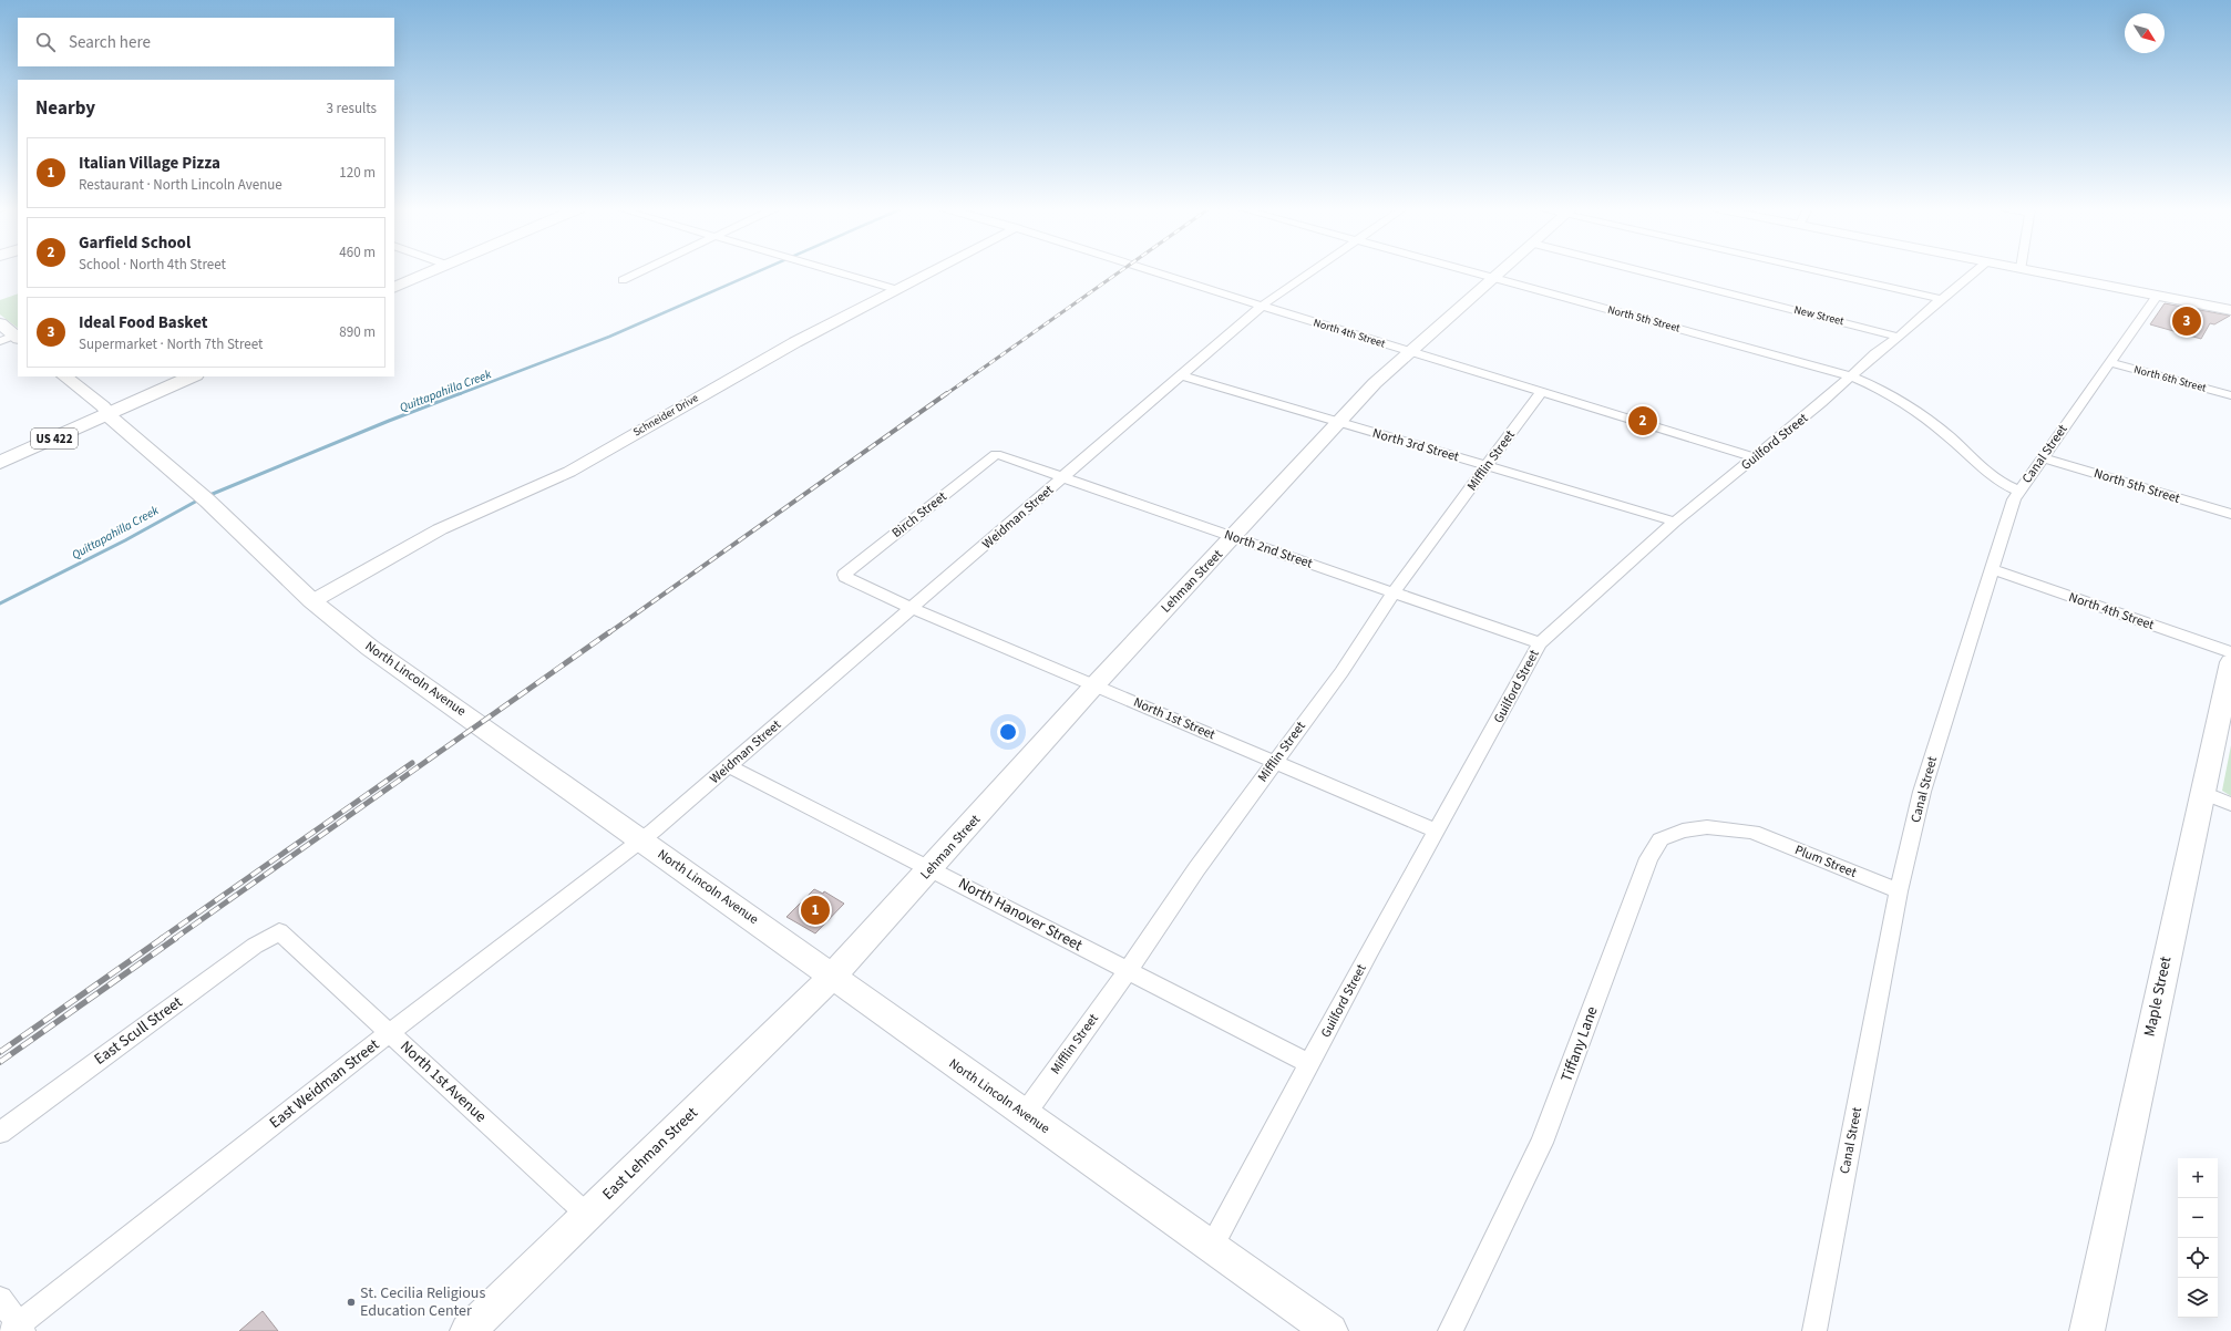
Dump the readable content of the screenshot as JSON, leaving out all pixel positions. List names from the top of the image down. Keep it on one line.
{"streets":{"highway":["US 422"],"main road":["Lehman Street","North Lincoln Avenue","Maple Street","East Lehman Street"],"street":["New Street","North 5th Street","North 4th Street","North 6th Street","Schneider Drive","Guilford Street","North 3rd Street","Canal Street","Mifflin Street","Birch Street","Weidman Street","North 2nd Street","North 1st Street","Plum Street","North Hanover Street","East Scull Street","Tiffany Lane","North 1st Avenue","East Weidman Street"]},"crossings":[["New Street","Guilford Street"],["North 5th Street","Guilford Street"],["North 5th Street","Canal Street"],["North 5th Street","Lehman Street"],["North 4th Street","Guilford Street"],["North 4th Street","Canal Street"],["North 4th Street","Mifflin Street"],["North 4th Street","Weidman Street"],["North 4th Street","Lehman Street"],["North 6th Street","Canal Street"],["Schneider Drive","North Lincoln Avenue"],["US 422","North Lincoln Avenue"],["Guilford Street","North 3rd Street"],["Guilford Street","North 2nd Street"],["Guilford Street","North Lincoln Avenue"],["Guilford Street","North 1st Street"],["Guilford Street","North Hanover Street"],["North 3rd Street","Mifflin Street"],["North 3rd Street","Weidman Street"],["North 3rd Street","Lehman Street"],["Canal Street","Plum Street"],["Mifflin Street","North 2nd Street"],["Mifflin Street","North Lincoln Avenue"],["Mifflin Street","North 1st Street"],["Mifflin Street","North Hanover Street"],["Birch Street","North 2nd Street"],["Birch Street","North 1st Street"],["Weidman Street","North 2nd Street"],["Weidman Street","North Lincoln Avenue"],["Weidman Street","North 1st Street"],["Weidman Street","North Hanover Street"],["Weidman Street","East Weidman Street"],["North 2nd Street","Lehman Street"],["Lehman Street","North Lincoln Avenue"],["Lehman Street","North 1st Street"],["Lehman Street","North Hanover Street"],["Lehman Street","East Lehman Street"],["North Lincoln Avenue","East Weidman Street"],["North Lincoln Avenue","East Lehman Street"],["Plum Street","Tiffany Lane"],["East Scull Street","North 1st Avenue"],["North 1st Avenue","East Weidman Street"],["North 1st Avenue","East Lehman Street"]],"water":["Quittapahilla Creek"],"places":["St. Cecilia Religious Education Center"],"north":"bottom right","page":{"search":"Search here","heading":["Nearby","3 results"],"list":[{"mark":"1","name":"Italian Village Pizza","note":"Restaurant · North Lincoln Avenue","value":"120 m"},{"mark":"2","name":"Garfield School","note":"School · North 4th Street","value":"460 m"},{"mark":"3","name":"Ideal Food Basket","note":"Supermarket · North 7th Street","value":"890 m"}],"pins":["3","2","1"],"map_buttons":["+","−"]}}
